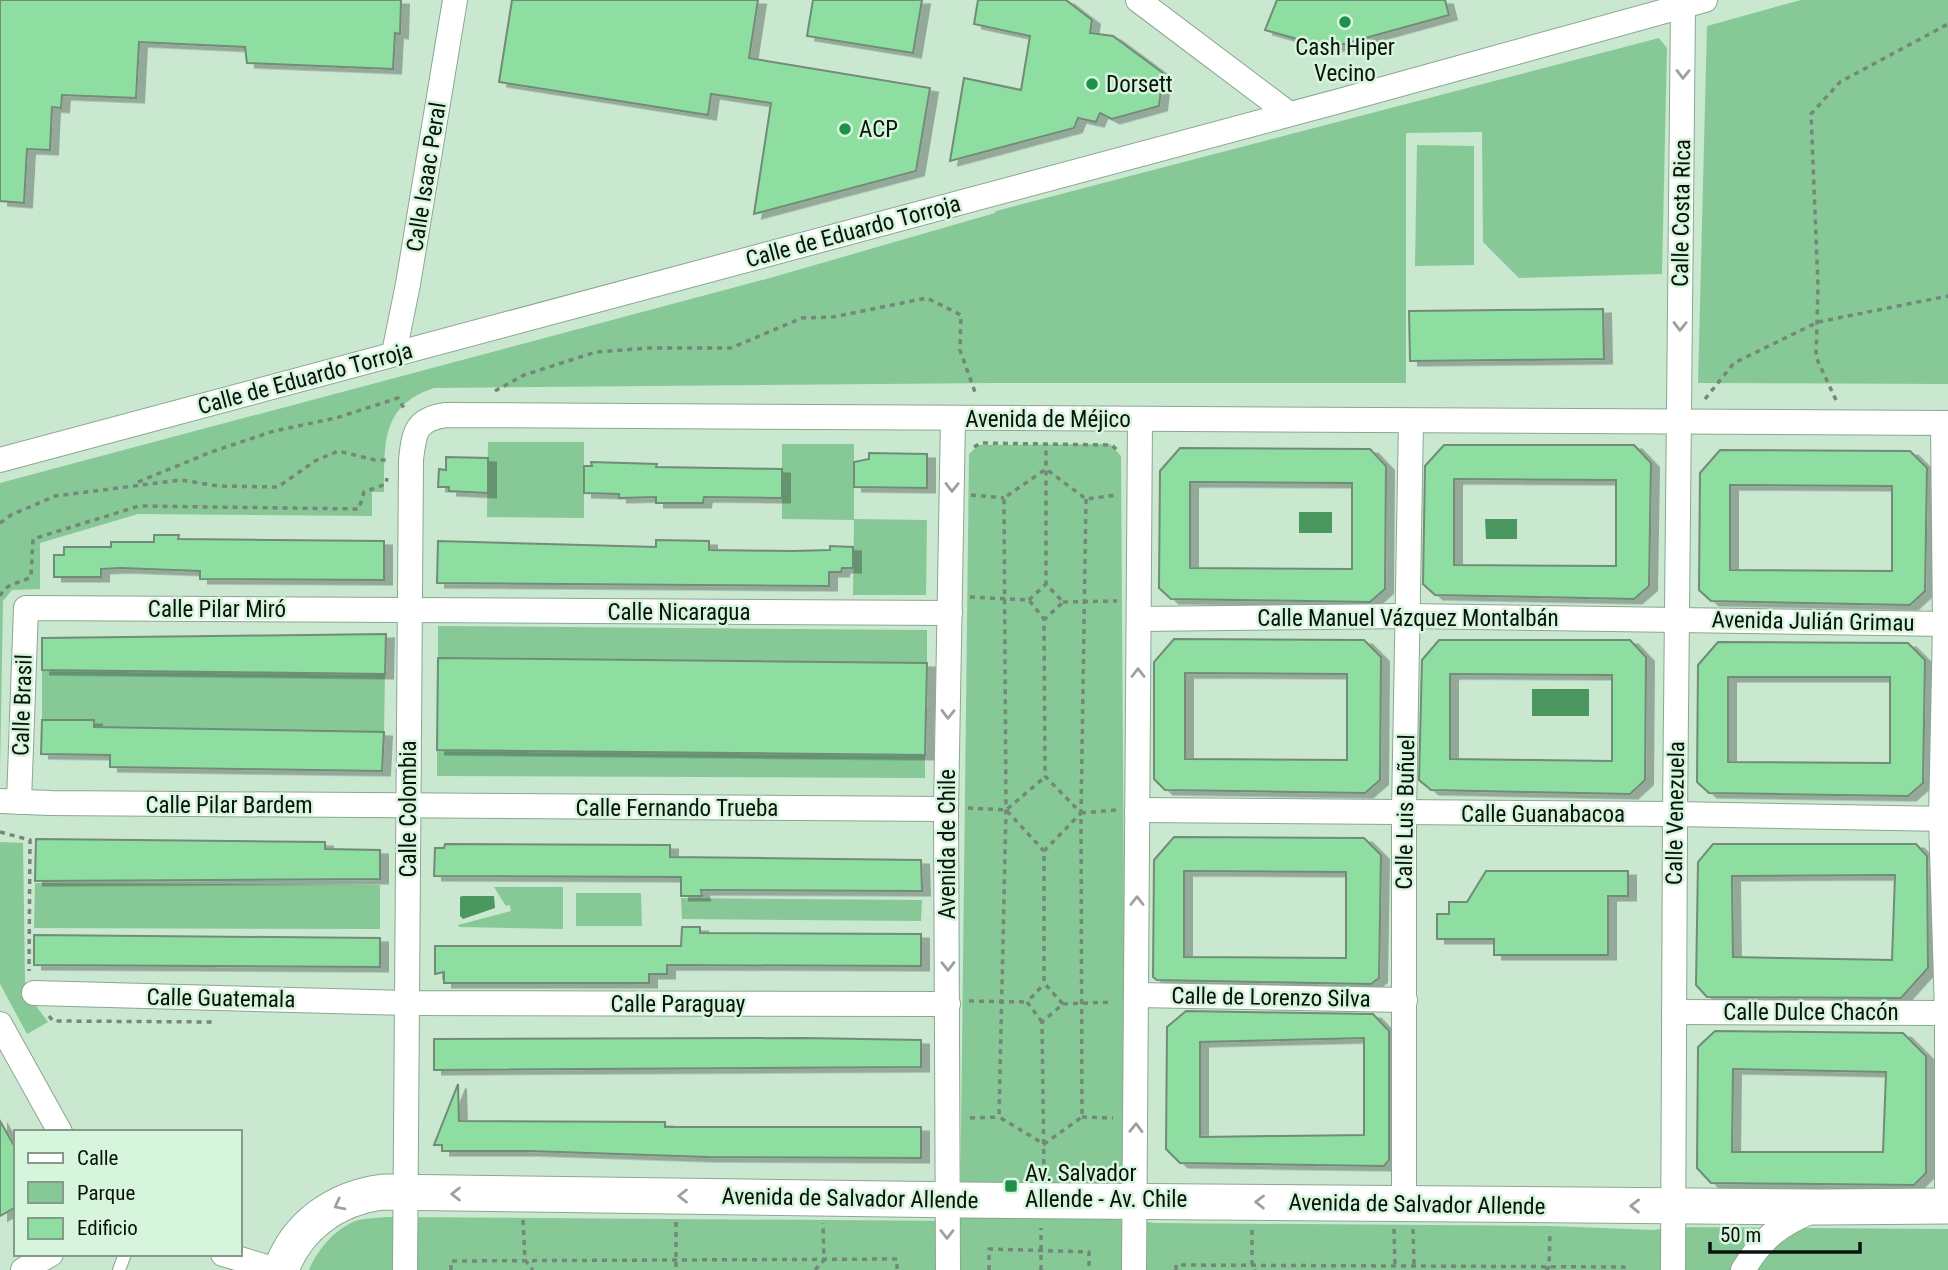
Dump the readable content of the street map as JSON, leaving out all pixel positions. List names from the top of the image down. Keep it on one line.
{"streets":{"street":["Calle Isaac Peral","Calle Costa Rica","Calle de Eduardo Torroja","Avenida de Méjico","Calle Pilar Miró","Calle Nicaragua","Calle Manuel Vázquez Montalbán","Avenida Julián Grimau","Calle Brasil","Calle Pilar Bardem","Calle Fernando Trueba","Calle Colombia","Calle Luis Buñuel","Calle Venezuela","Calle Guanabacoa","Avenida de Chile","Calle de Lorenzo Silva","Calle Guatemala","Calle Paraguay","Calle Dulce Chacón","Avenida de Salvador Allende"]},"crossings":[["Calle Isaac Peral","Calle de Eduardo Torroja"],["Calle Costa Rica","Calle de Eduardo Torroja"],["Calle Costa Rica","Avenida de Méjico"],["Calle Costa Rica","Calle Venezuela"],["Avenida de Méjico","Calle Colombia"],["Avenida de Méjico","Calle Luis Buñuel"],["Avenida de Méjico","Calle Venezuela"],["Avenida de Méjico","Avenida de Chile"],["Calle Pilar Miró","Calle Nicaragua"],["Calle Pilar Miró","Calle Brasil"],["Calle Pilar Miró","Calle Colombia"],["Calle Nicaragua","Calle Colombia"],["Calle Nicaragua","Avenida de Chile"],["Calle Manuel Vázquez Montalbán","Avenida Julián Grimau"],["Calle Manuel Vázquez Montalbán","Calle Luis Buñuel"],["Calle Manuel Vázquez Montalbán","Calle Venezuela"],["Avenida Julián Grimau","Calle Venezuela"],["Calle Brasil","Calle Pilar Bardem"],["Calle Pilar Bardem","Calle Fernando Trueba"],["Calle Pilar Bardem","Calle Colombia"],["Calle Fernando Trueba","Calle Colombia"],["Calle Fernando Trueba","Avenida de Chile"],["Calle Colombia","Calle Guatemala"],["Calle Colombia","Calle Paraguay"],["Calle Colombia","Avenida de Salvador Allende"],["Calle Luis Buñuel","Calle Guanabacoa"],["Calle Luis Buñuel","Calle de Lorenzo Silva"],["Calle Luis Buñuel","Avenida de Salvador Allende"],["Calle Venezuela","Calle Guanabacoa"],["Calle Venezuela","Calle Dulce Chacón"],["Calle Venezuela","Avenida de Salvador Allende"],["Avenida de Chile","Calle Paraguay"],["Avenida de Chile","Avenida de Salvador Allende"],["Calle Guatemala","Calle Paraguay"]],"one_way":["Calle Costa Rica","Avenida de Salvador Allende"],"places":{"other":["Cash Hiper Vecino","Dorsett","ACP"],"transit":["Av. Salvador Allende - Av. Chile"]},"legend":["Calle","Parque","Edificio"],"scale_bar":"50 m"}
